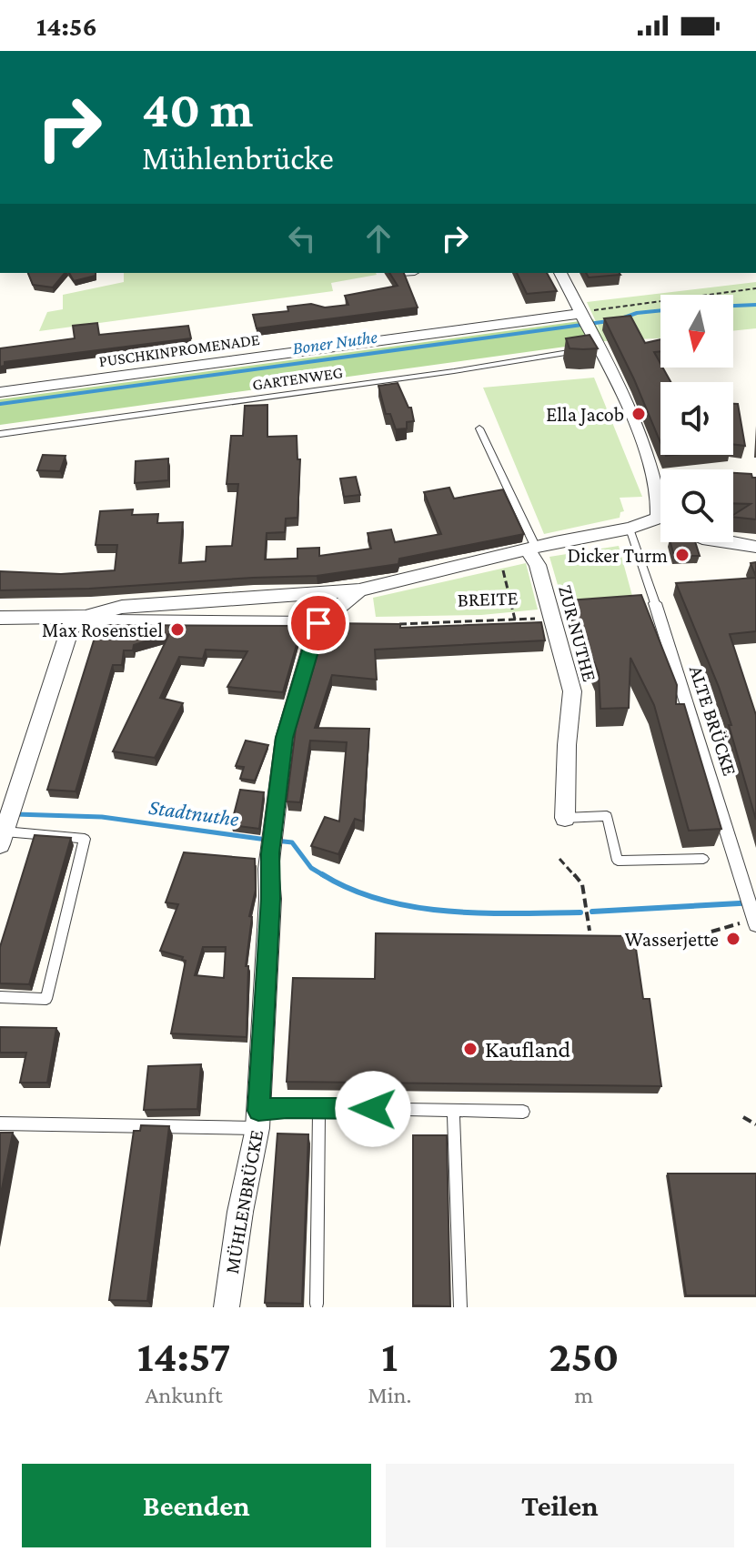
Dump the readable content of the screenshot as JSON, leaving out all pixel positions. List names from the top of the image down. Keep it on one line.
{"streets":{"street":["PUSCHKINPROMENADE","BREITE","ZUR NUTHE","ALTE BRÜCKE","MÜHLENBRÜCKE"],"lane":["GARTENWEG"]},"crossings":[["BREITE","ZUR NUTHE"],["BREITE","ALTE BRÜCKE"],["BREITE","MÜHLENBRÜCKE"]],"water":["Boner Nuthe","Stadtnuthe"],"places":["Ella Jacob","Dicker Turm","Max Rosenstiel","Wasserjette","Kaufland"],"north":"bottom","page":{"status":"14:56","turn":["40 m","Mühlenbrücke"],"eta":["14:57","Ankunft","1","Min.","250","m"],"buttons":["Beenden","Teilen"]}}
